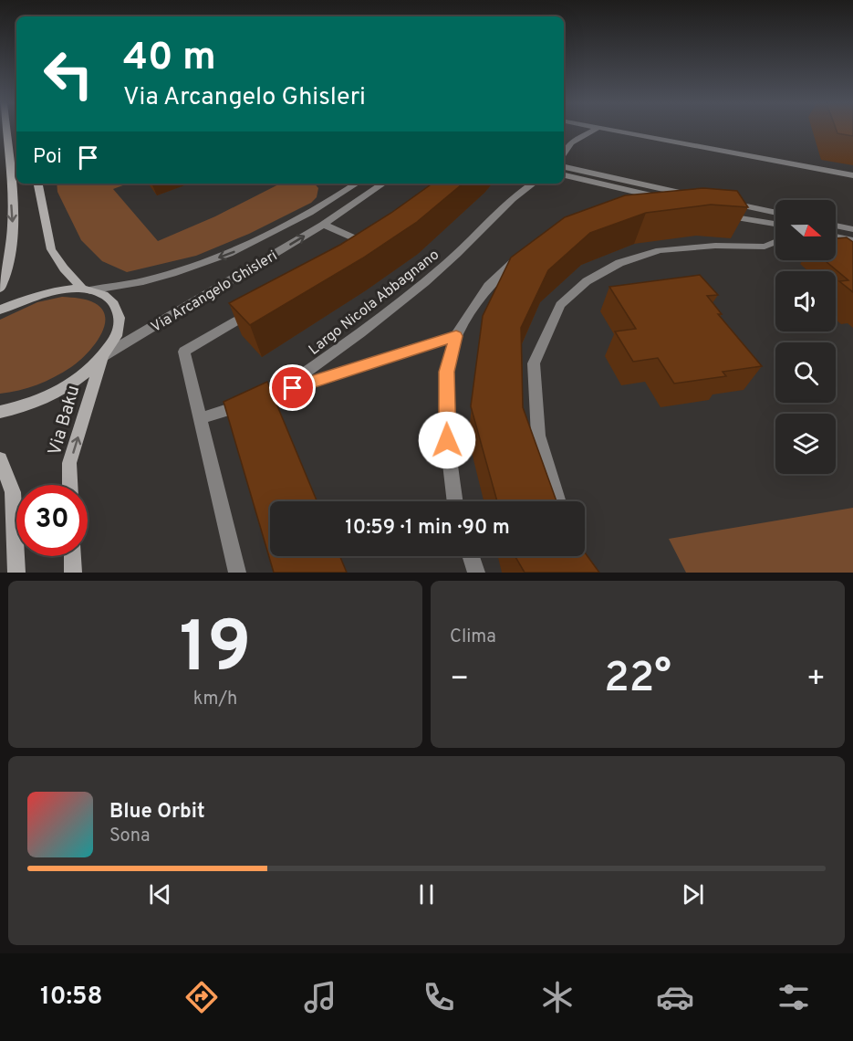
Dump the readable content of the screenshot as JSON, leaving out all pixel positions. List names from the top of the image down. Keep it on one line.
{"streets":{"main road":["Via Baku"],"street":["Via Arcangelo Ghisleri","Largo Nicola Abbagnano"]},"crossings":[["Via Arcangelo Ghisleri","Via Baku"]],"one_way":["Via Baku"],"north":"right","page":{"turn":["40 m","Via Arcangelo Ghisleri"],"then":"Poi","limit":"30","trip":"10:59 · 1 min · 90 m","tile":[["19","km/h"],"Clima"],"heat":["−","22°","+"],"song":["Blue Orbit","Sona"],"tabs":"10:58"}}
